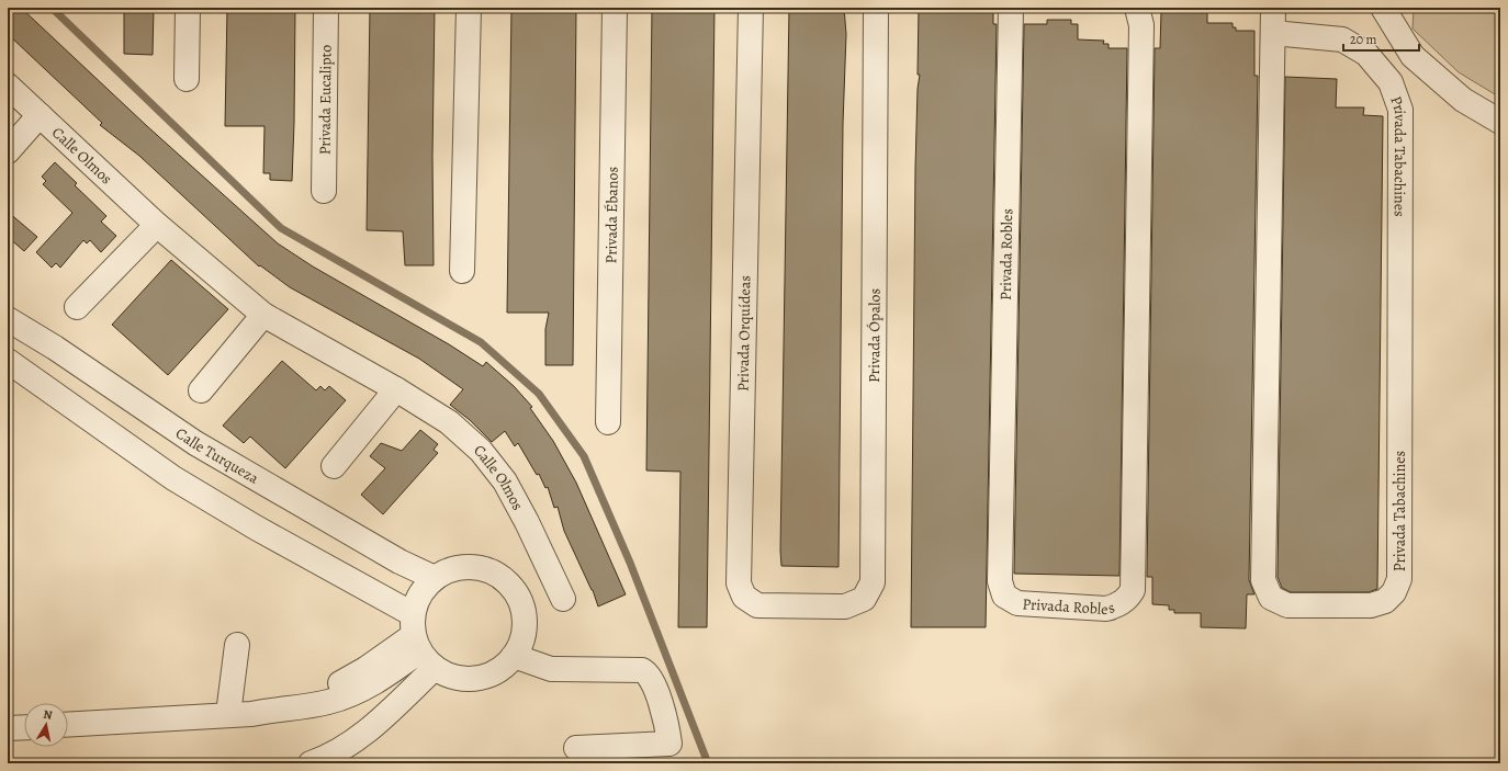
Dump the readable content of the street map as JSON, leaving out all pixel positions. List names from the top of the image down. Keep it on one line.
{"streets":{"street":["Privada Eucalipto","Calle Olmos","Privada Tabachines","Privada Ébanos","Privada Robles","Privada Orquídeas","Privada Ópalos","Calle Turqueza"]},"crossings":[["Privada Orquídeas","Privada Ópalos"]],"scale_bar":"20 m","north":"top"}
